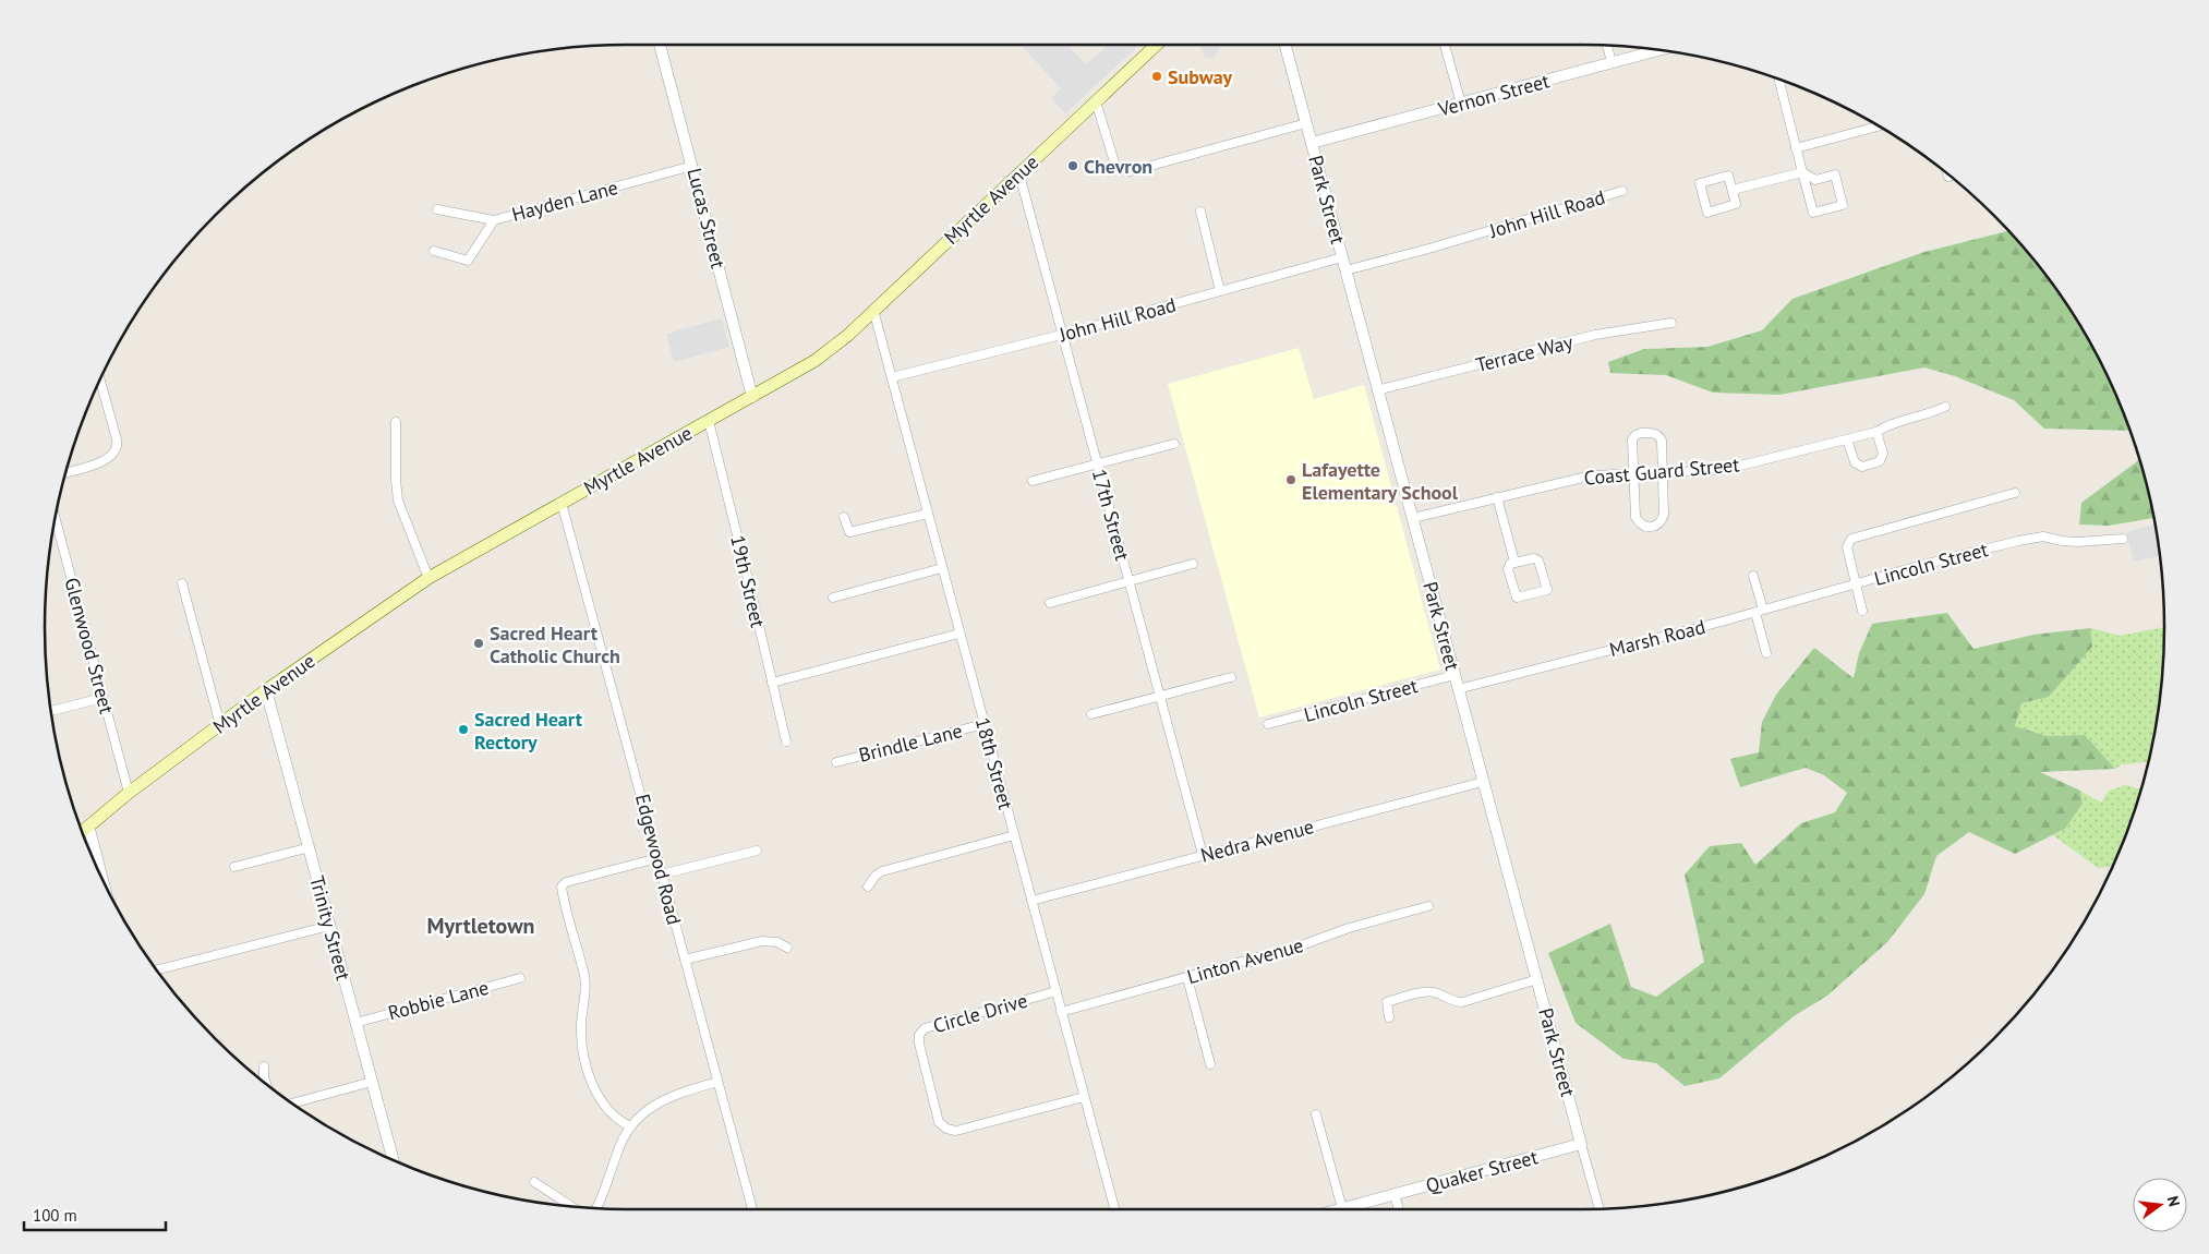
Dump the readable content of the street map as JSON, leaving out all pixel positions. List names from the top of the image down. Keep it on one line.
{"streets":{"main road":["Myrtle Avenue"],"street":["Vernon Street","Park Street","Hayden Lane","John Hill Road","Lucas Street","Terrace Way","Coast Guard Street","17th Street","Lincoln Street","19th Street","Marsh Road","Glenwood Street","Brindle Lane","18th Street","Nedra Avenue","Edgewood Road","Trinity Street","Linton Avenue","Robbie Lane","Circle Drive","Quaker Street"]},"crossings":[["Vernon Street","Park Street"],["Myrtle Avenue","Lucas Street"],["Myrtle Avenue","17th Street"],["Myrtle Avenue","19th Street"],["Myrtle Avenue","Glenwood Street"],["Myrtle Avenue","18th Street"],["Myrtle Avenue","Edgewood Road"],["Myrtle Avenue","Trinity Street"],["Park Street","John Hill Road"],["Park Street","Terrace Way"],["Park Street","Coast Guard Street"],["Park Street","Lincoln Street"],["Park Street","Marsh Road"],["Park Street","Nedra Avenue"],["Park Street","Quaker Street"],["Hayden Lane","Lucas Street"],["John Hill Road","17th Street"],["John Hill Road","18th Street"],["17th Street","Nedra Avenue"],["Lincoln Street","Marsh Road"],["Brindle Lane","18th Street"],["18th Street","Nedra Avenue"],["18th Street","Linton Avenue"],["18th Street","Circle Drive"],["Trinity Street","Robbie Lane"]],"districts":["Myrtletown"],"places":["Subway","Chevron","Lafayette Elementary School","Sacred Heart Catholic Church","Sacred Heart Rectory"],"scale_bar":"100 m","north":"right"}
